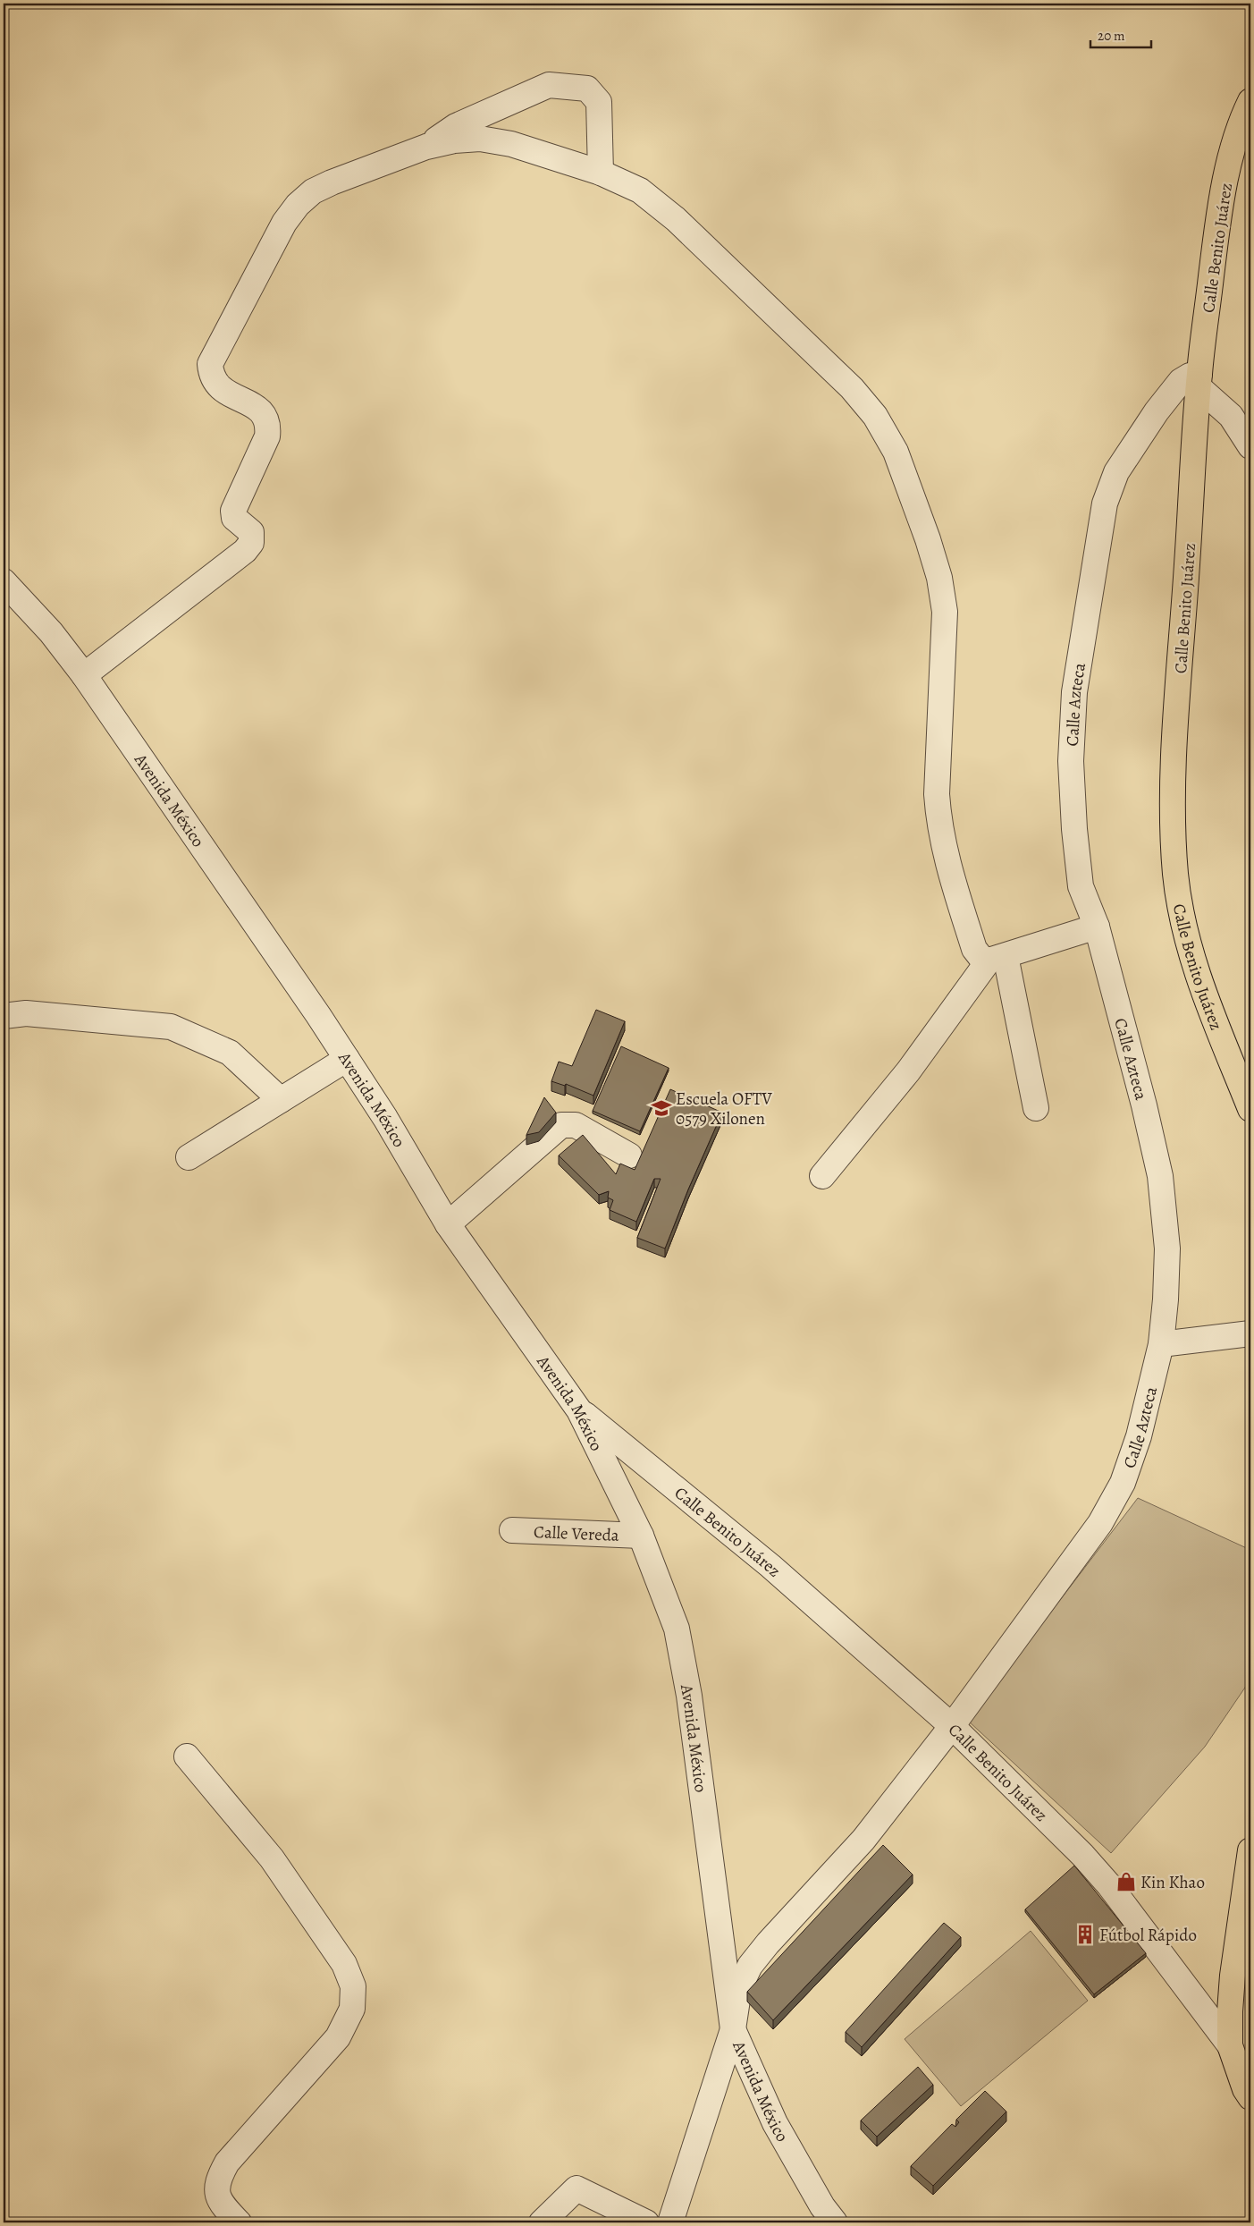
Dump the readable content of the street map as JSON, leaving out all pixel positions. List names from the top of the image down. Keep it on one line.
{"streets":{"main road":["Calle Benito Juárez"],"street":["Calle Azteca","Avenida México","Calle Vereda"]},"crossings":[["Calle Benito Juárez","Calle Azteca"],["Calle Benito Juárez","Avenida México"],["Calle Azteca","Avenida México"],["Avenida México","Calle Vereda"]],"places":{"school or university":["Escuela OFTV 0579 Xilonen"],"shop":["Kin Khao"],"building":["Fútbol Rápido"]},"scale_bar":"20 m"}
